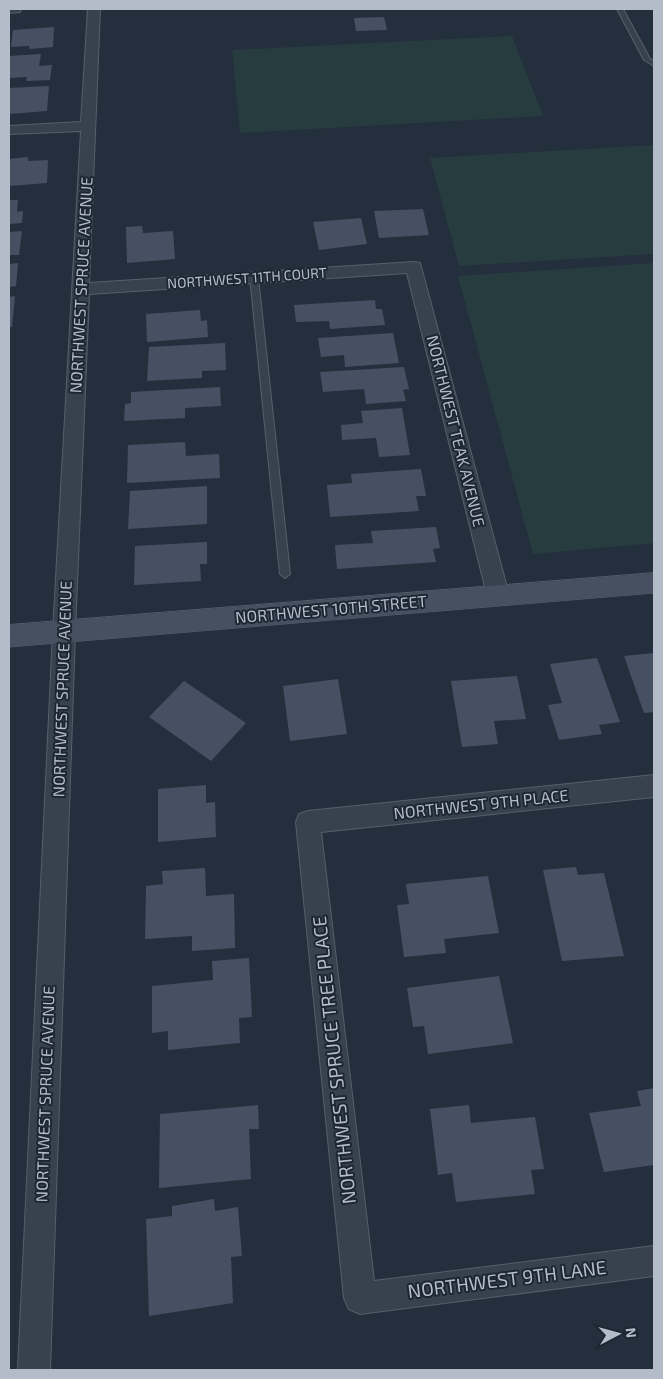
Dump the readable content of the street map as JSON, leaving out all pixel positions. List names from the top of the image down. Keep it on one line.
{"streets":{"street":["NORTHWEST 11TH COURT","NORTHWEST SPRUCE AVENUE","NORTHWEST TEAK AVENUE","NORTHWEST 10TH STREET","NORTHWEST 9TH PLACE","NORTHWEST SPRUCE TREE PLACE","NORTHWEST 9TH LANE"]},"crossings":[["NORTHWEST 11TH COURT","NORTHWEST SPRUCE AVENUE"],["NORTHWEST 11TH COURT","NORTHWEST TEAK AVENUE"],["NORTHWEST SPRUCE AVENUE","NORTHWEST 10TH STREET"],["NORTHWEST TEAK AVENUE","NORTHWEST 10TH STREET"],["NORTHWEST 9TH PLACE","NORTHWEST SPRUCE TREE PLACE"],["NORTHWEST SPRUCE TREE PLACE","NORTHWEST 9TH LANE"]],"north":"right"}
